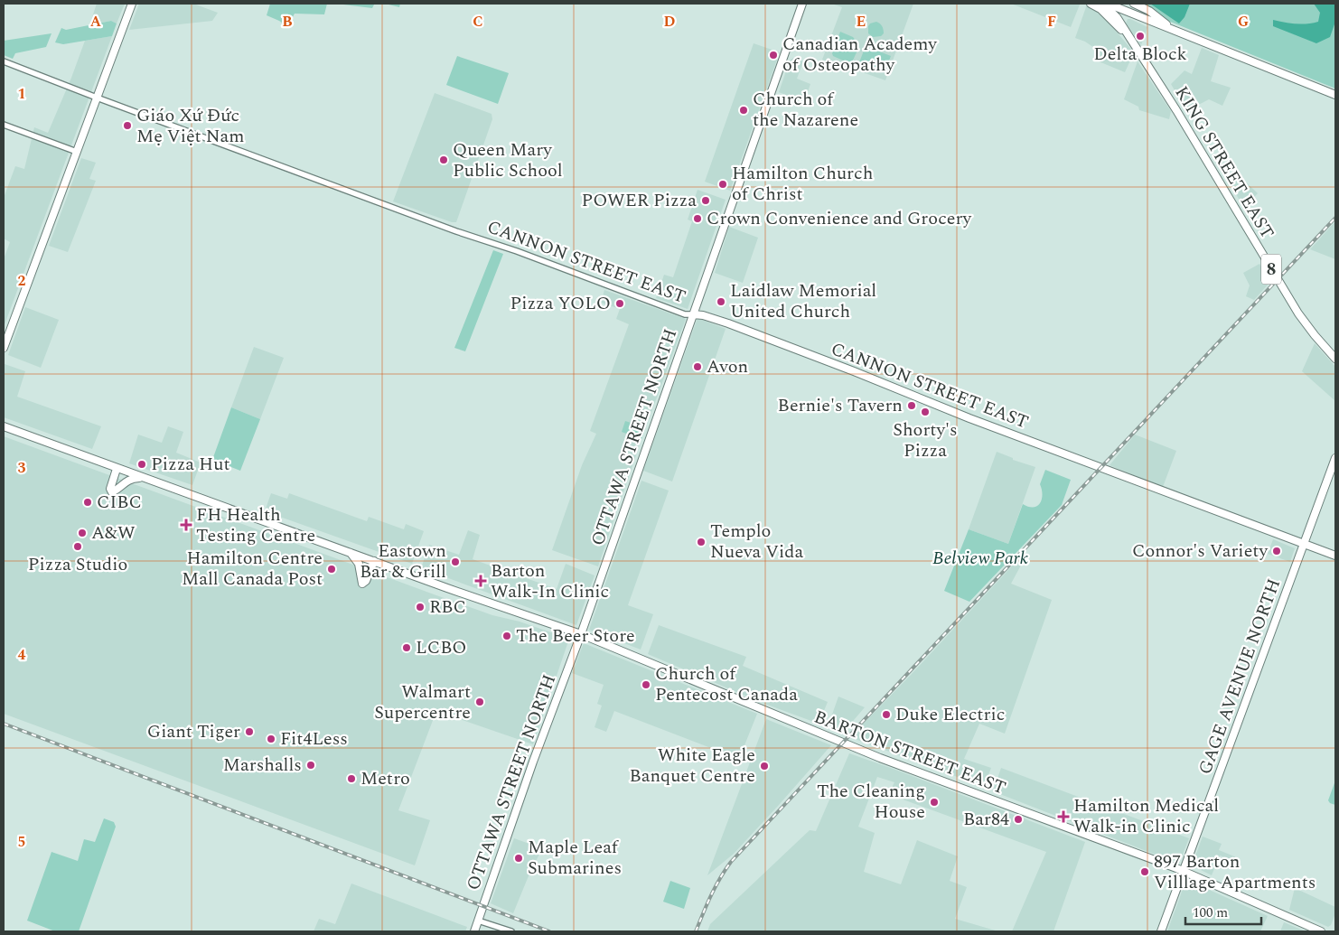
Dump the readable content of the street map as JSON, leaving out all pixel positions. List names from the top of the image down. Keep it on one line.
{"streets":{"main road":["KING STREET EAST","CANNON STREET EAST","8","OTTAWA STREET NORTH","GAGE AVENUE NORTH","BARTON STREET EAST"]},"crossings":[["KING STREET EAST","8"],["CANNON STREET EAST","OTTAWA STREET NORTH"],["CANNON STREET EAST","GAGE AVENUE NORTH"],["OTTAWA STREET NORTH","BARTON STREET EAST"],["GAGE AVENUE NORTH","BARTON STREET EAST"]],"parks":["Belview Park"],"places":{"other":["Delta Block","Canadian Academy of Osteopathy","Church of the Nazarene","Giáo Xứ Đức Mẹ Việt Nam","Queen Mary Public School","Hamilton Church of Christ","POWER Pizza","Crown Convenience and Grocery","Laidlaw Memorial United Church","Pizza YOLO","Avon","Bernie's Tavern","Shorty's Pizza","Pizza Hut","CIBC","A&W","Templo Nueva Vida","Pizza Studio","Connor's Variety","Eastown Bar & Grill","Hamilton Centre Mall Canada Post","RBC","The Beer Store","LCBO","Church of Pentecost Canada","Walmart Supercentre","Duke Electric","Giant Tiger","Fit4Less","Marshalls","White Eagle Banquet Centre","Metro","The Cleaning House","Bar84","Maple Leaf Submarines","897 Barton Villlage Apartments"],"health":["FH Health Testing Centre","Barton Walk-In Clinic","Hamilton Medical Walk-in Clinic"]},"scale_bar":"100 m","grid":{"columns":["A","B","C","D","E","F","G"],"rows":["1","2","3","4","5"]}}
